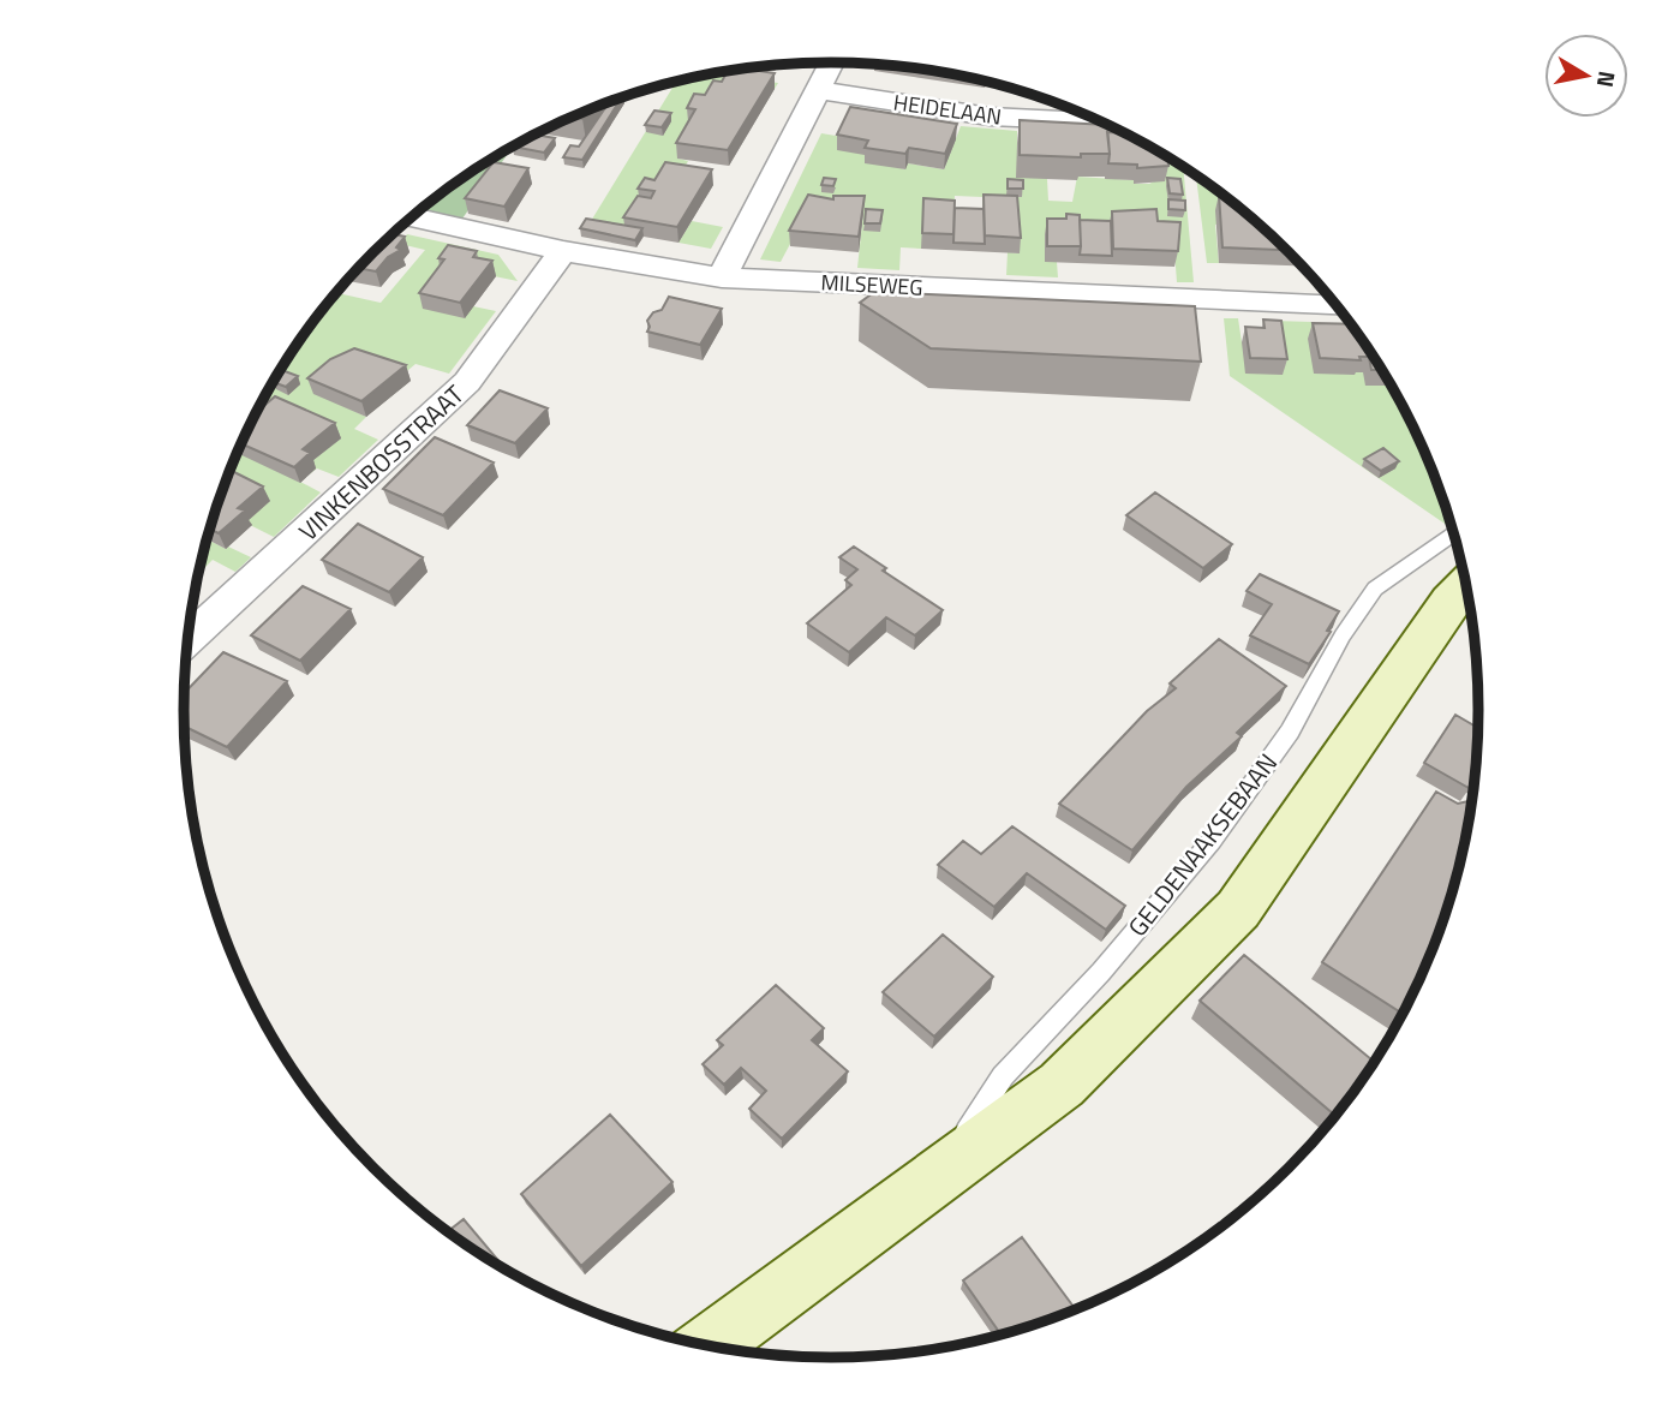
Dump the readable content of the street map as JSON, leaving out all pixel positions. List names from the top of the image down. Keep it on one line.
{"streets":{"street":["HEIDELAAN","MILSEWEG","VINKENBOSSTRAAT","GELDENAAKSEBAAN"]},"crossings":[["MILSEWEG","VINKENBOSSTRAAT"]],"north":"right"}
